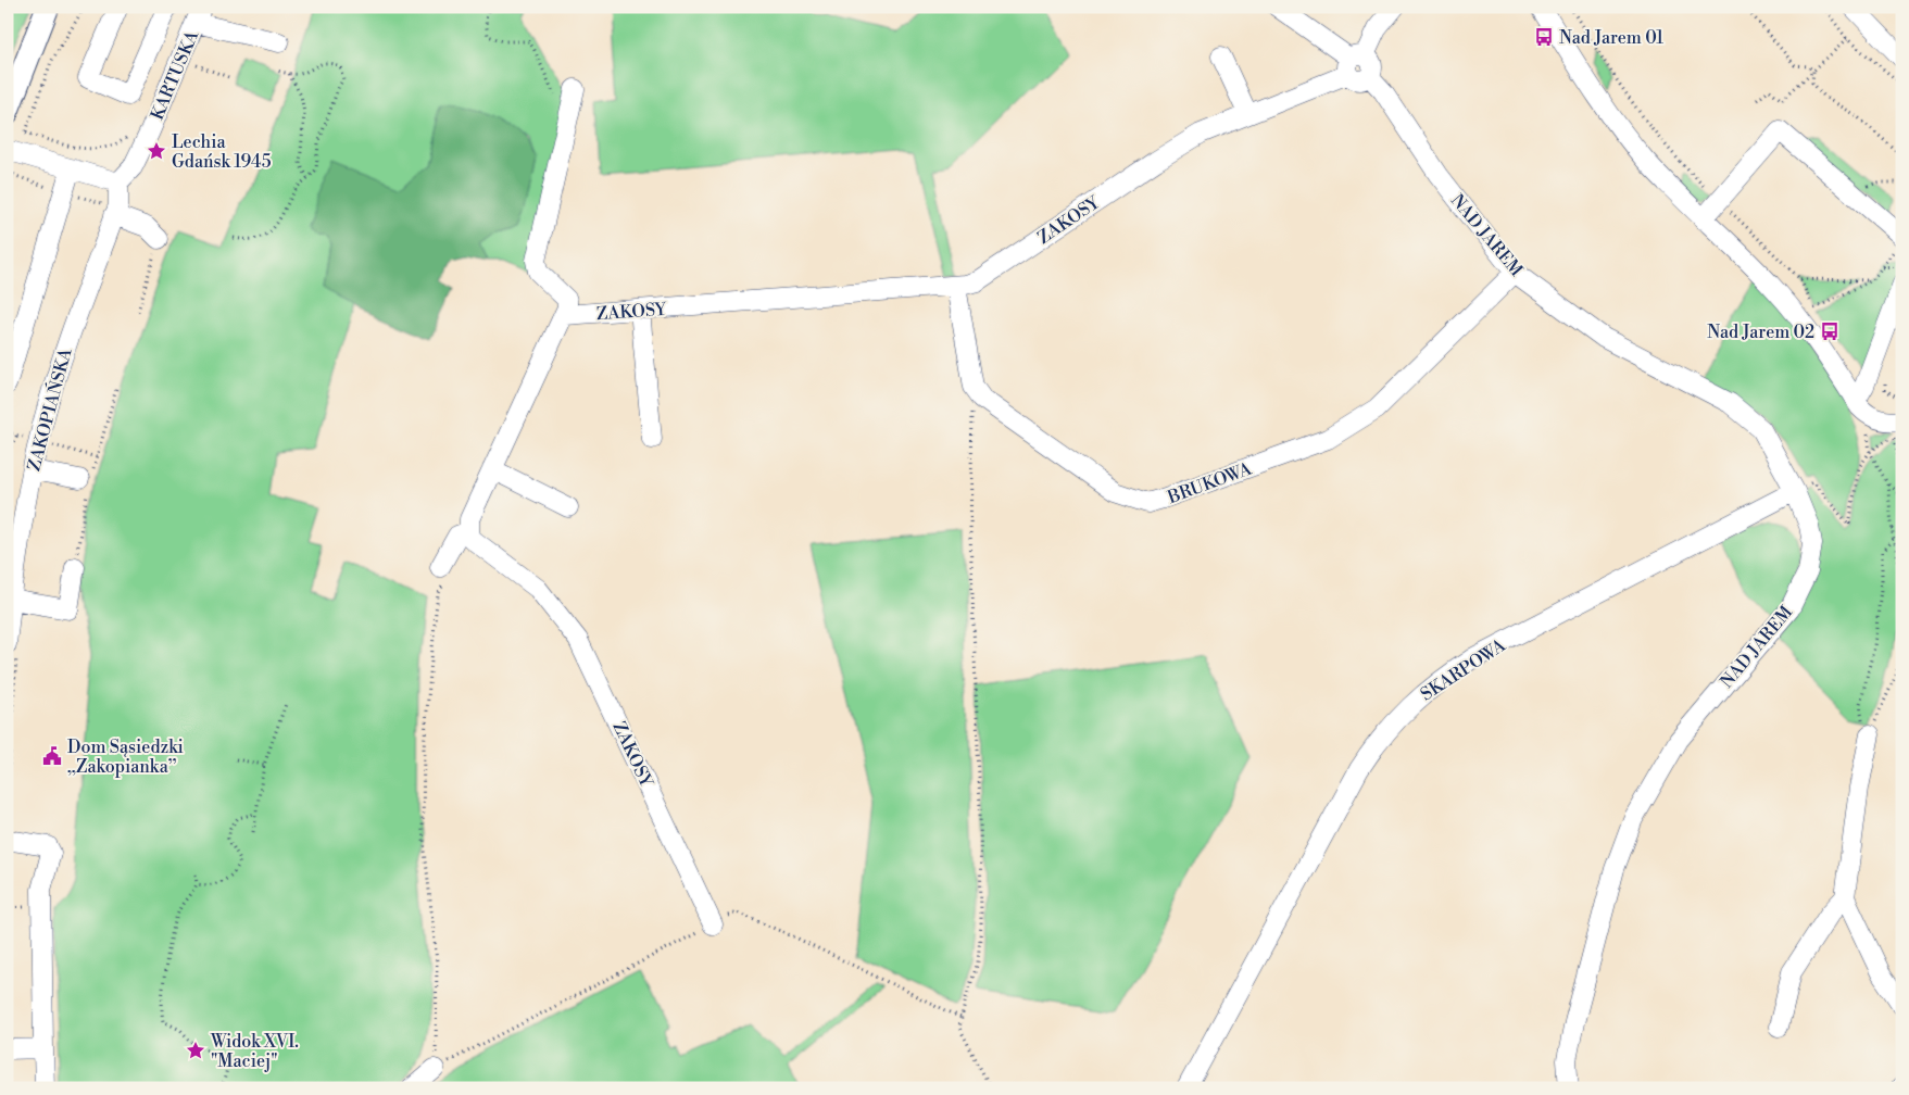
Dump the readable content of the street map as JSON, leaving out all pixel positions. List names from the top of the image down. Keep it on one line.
{"streets":{"street":["KARTUSKA","ZAKOSY","NAD JAREM","ZAKOPIAŃSKA","BRUKOWA","SKARPOWA"]},"crossings":[["KARTUSKA","ZAKOPIAŃSKA"],["ZAKOSY","NAD JAREM"],["ZAKOSY","BRUKOWA"],["NAD JAREM","BRUKOWA"],["NAD JAREM","SKARPOWA"]],"places":{"bus stop":["Nad Jarem 01","Nad Jarem 02"],"place":["Lechia Gdańsk 1945","Widok XVI. \"Maciej\""],"public building":["Dom Sąsiedzki „Zakopianka”"]}}
